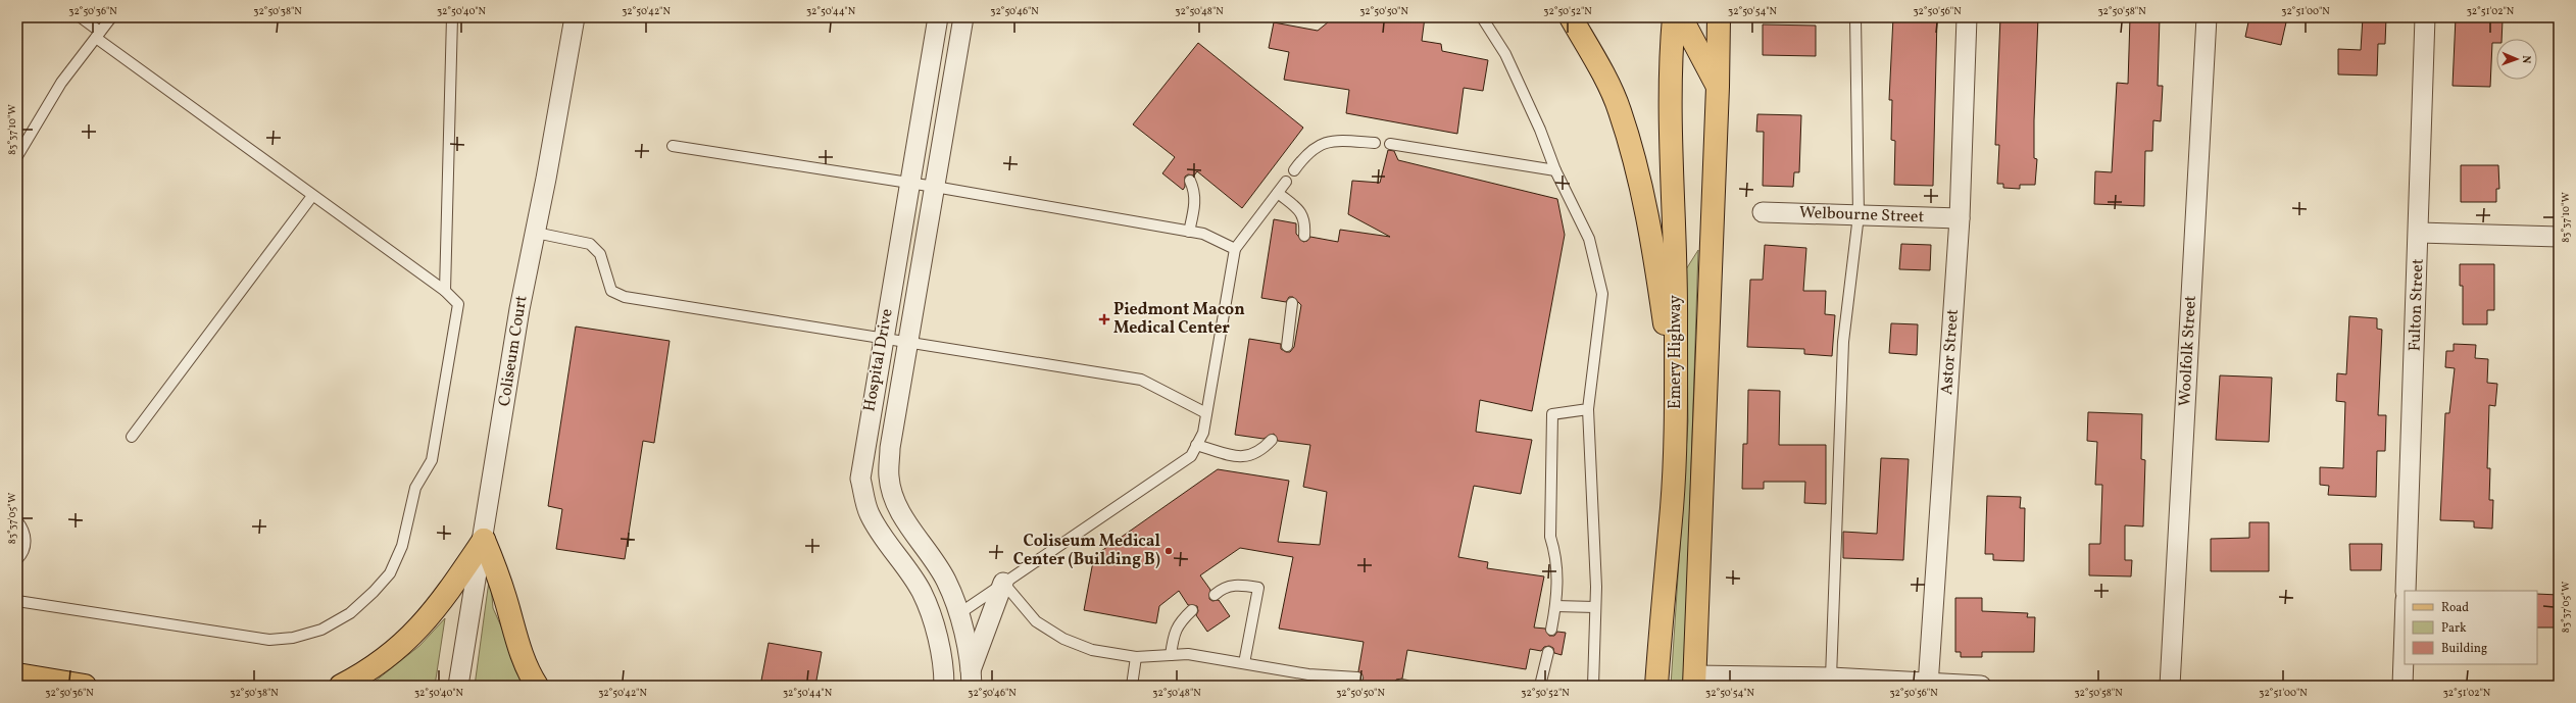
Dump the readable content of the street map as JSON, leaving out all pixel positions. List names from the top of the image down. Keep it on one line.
{"streets":{"main road":["Emery Highway"],"street":["Welbourne Street","Fulton Street","Coliseum Court","Woolfolk Street","Astor Street","Hospital Drive"]},"crossings":[["Welbourne Street","Astor Street"]],"places":{"health":["Piedmont Macon Medical Center"],"other":["Coliseum Medical Center (Building B)"]},"legend":["Road","Park","Building"],"north":"right","coordinates":["32°50'36\"N","32°50'38\"N","32°50'40\"N","32°50'42\"N","32°50'44\"N","32°50'46\"N","32°50'48\"N","32°50'50\"N","32°50'52\"N","32°50'54\"N","32°50'56\"N","32°50'58\"N","32°51'00\"N","32°51'02\"N","83°37'10\"W","83°37'05\"W"]}
